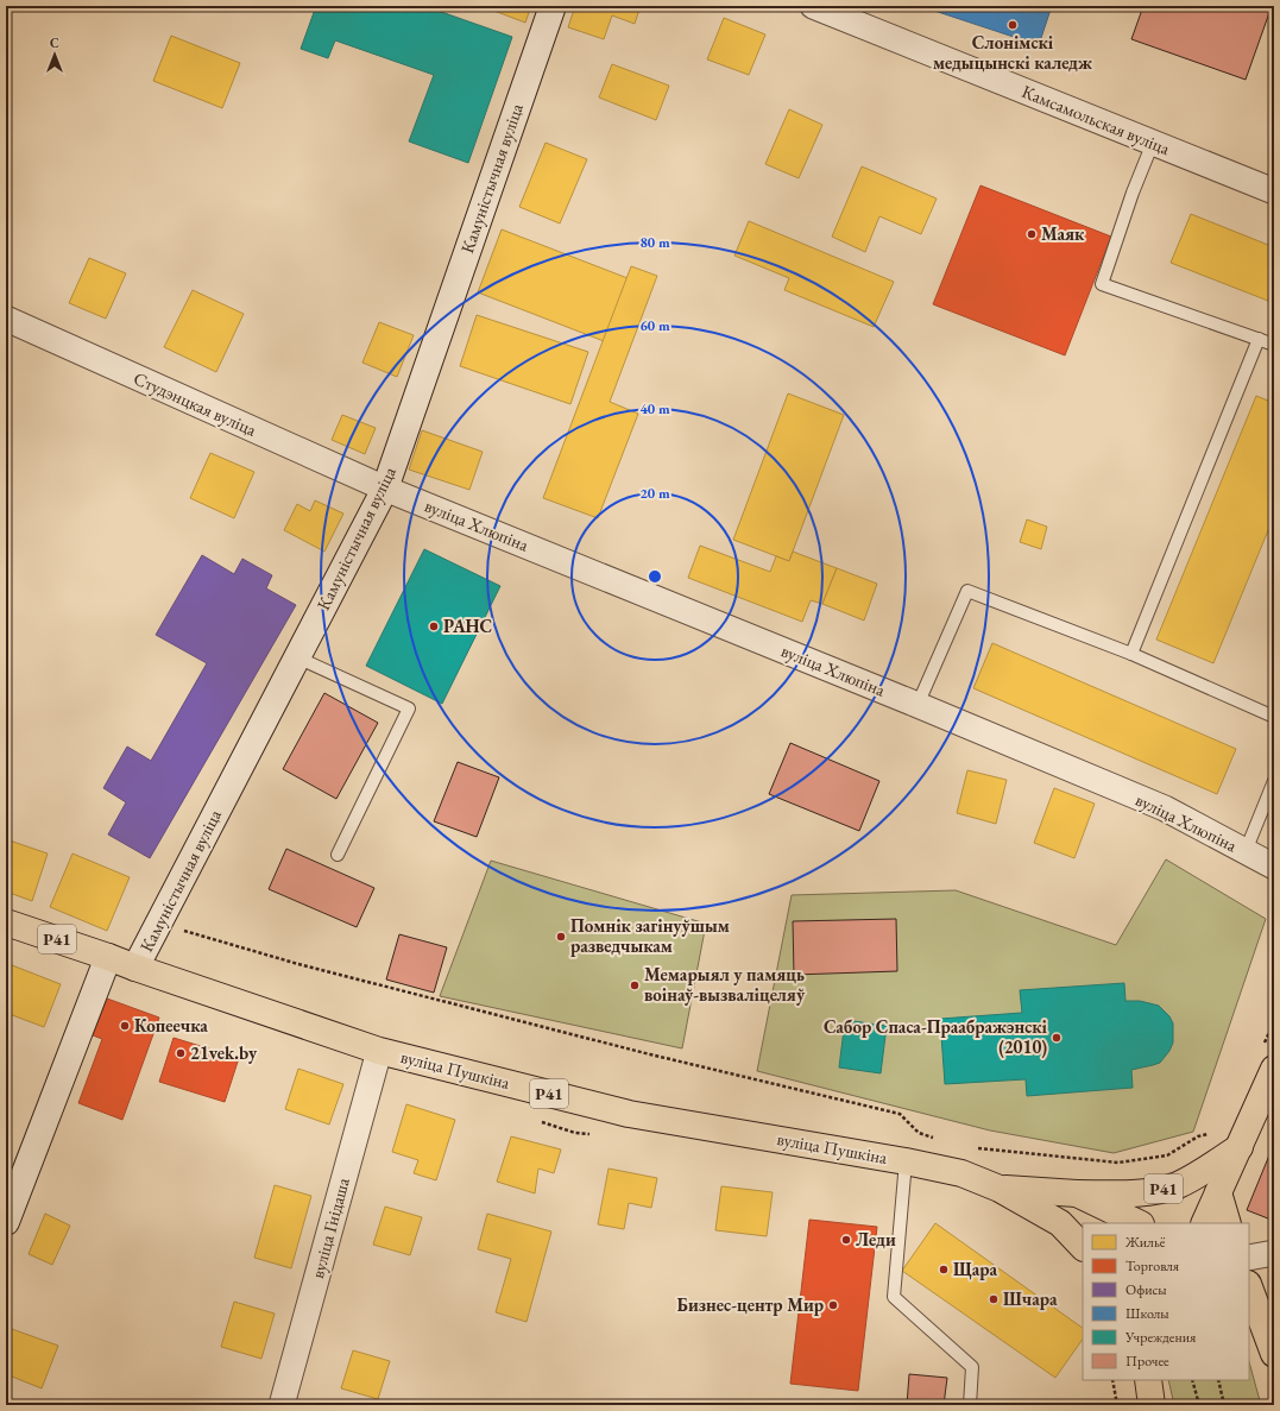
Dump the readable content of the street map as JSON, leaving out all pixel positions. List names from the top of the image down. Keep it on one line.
{"streets":{"main road":["Р41","вуліца Пушкіна"],"street":["Камсамольская вуліца","Камуністычная вуліца","Студэнцкая вуліца","вуліца Хлюпіна","вуліца Гнідаша"]},"crossings":[["Камуністычная вуліца","Студэнцкая вуліца"],["Камуністычная вуліца","вуліца Хлюпіна"],["Камуністычная вуліца","вуліца Пушкіна"],["Студэнцкая вуліца","вуліца Хлюпіна"],["Р41","вуліца Пушкіна"],["вуліца Пушкіна","вуліца Гнідаша"]],"places":["Слонімскі медыцынскі каледж","Маяк","РАНС","Помнік загінуўшым разведчыкам","Мемарыял у памяць воінаў-вызваліцеляў","Копеечка","Сабор Спаса-Праабражэнскі (2010)","21vek.by","Леди","Щара","Шчара","Бизнес-центр Мир"],"legend":["Жильё","Торговля","Офисы","Школы","Учреждения","Прочее"],"north":"top","rings":["80 m","60 m","40 m","20 m"]}
